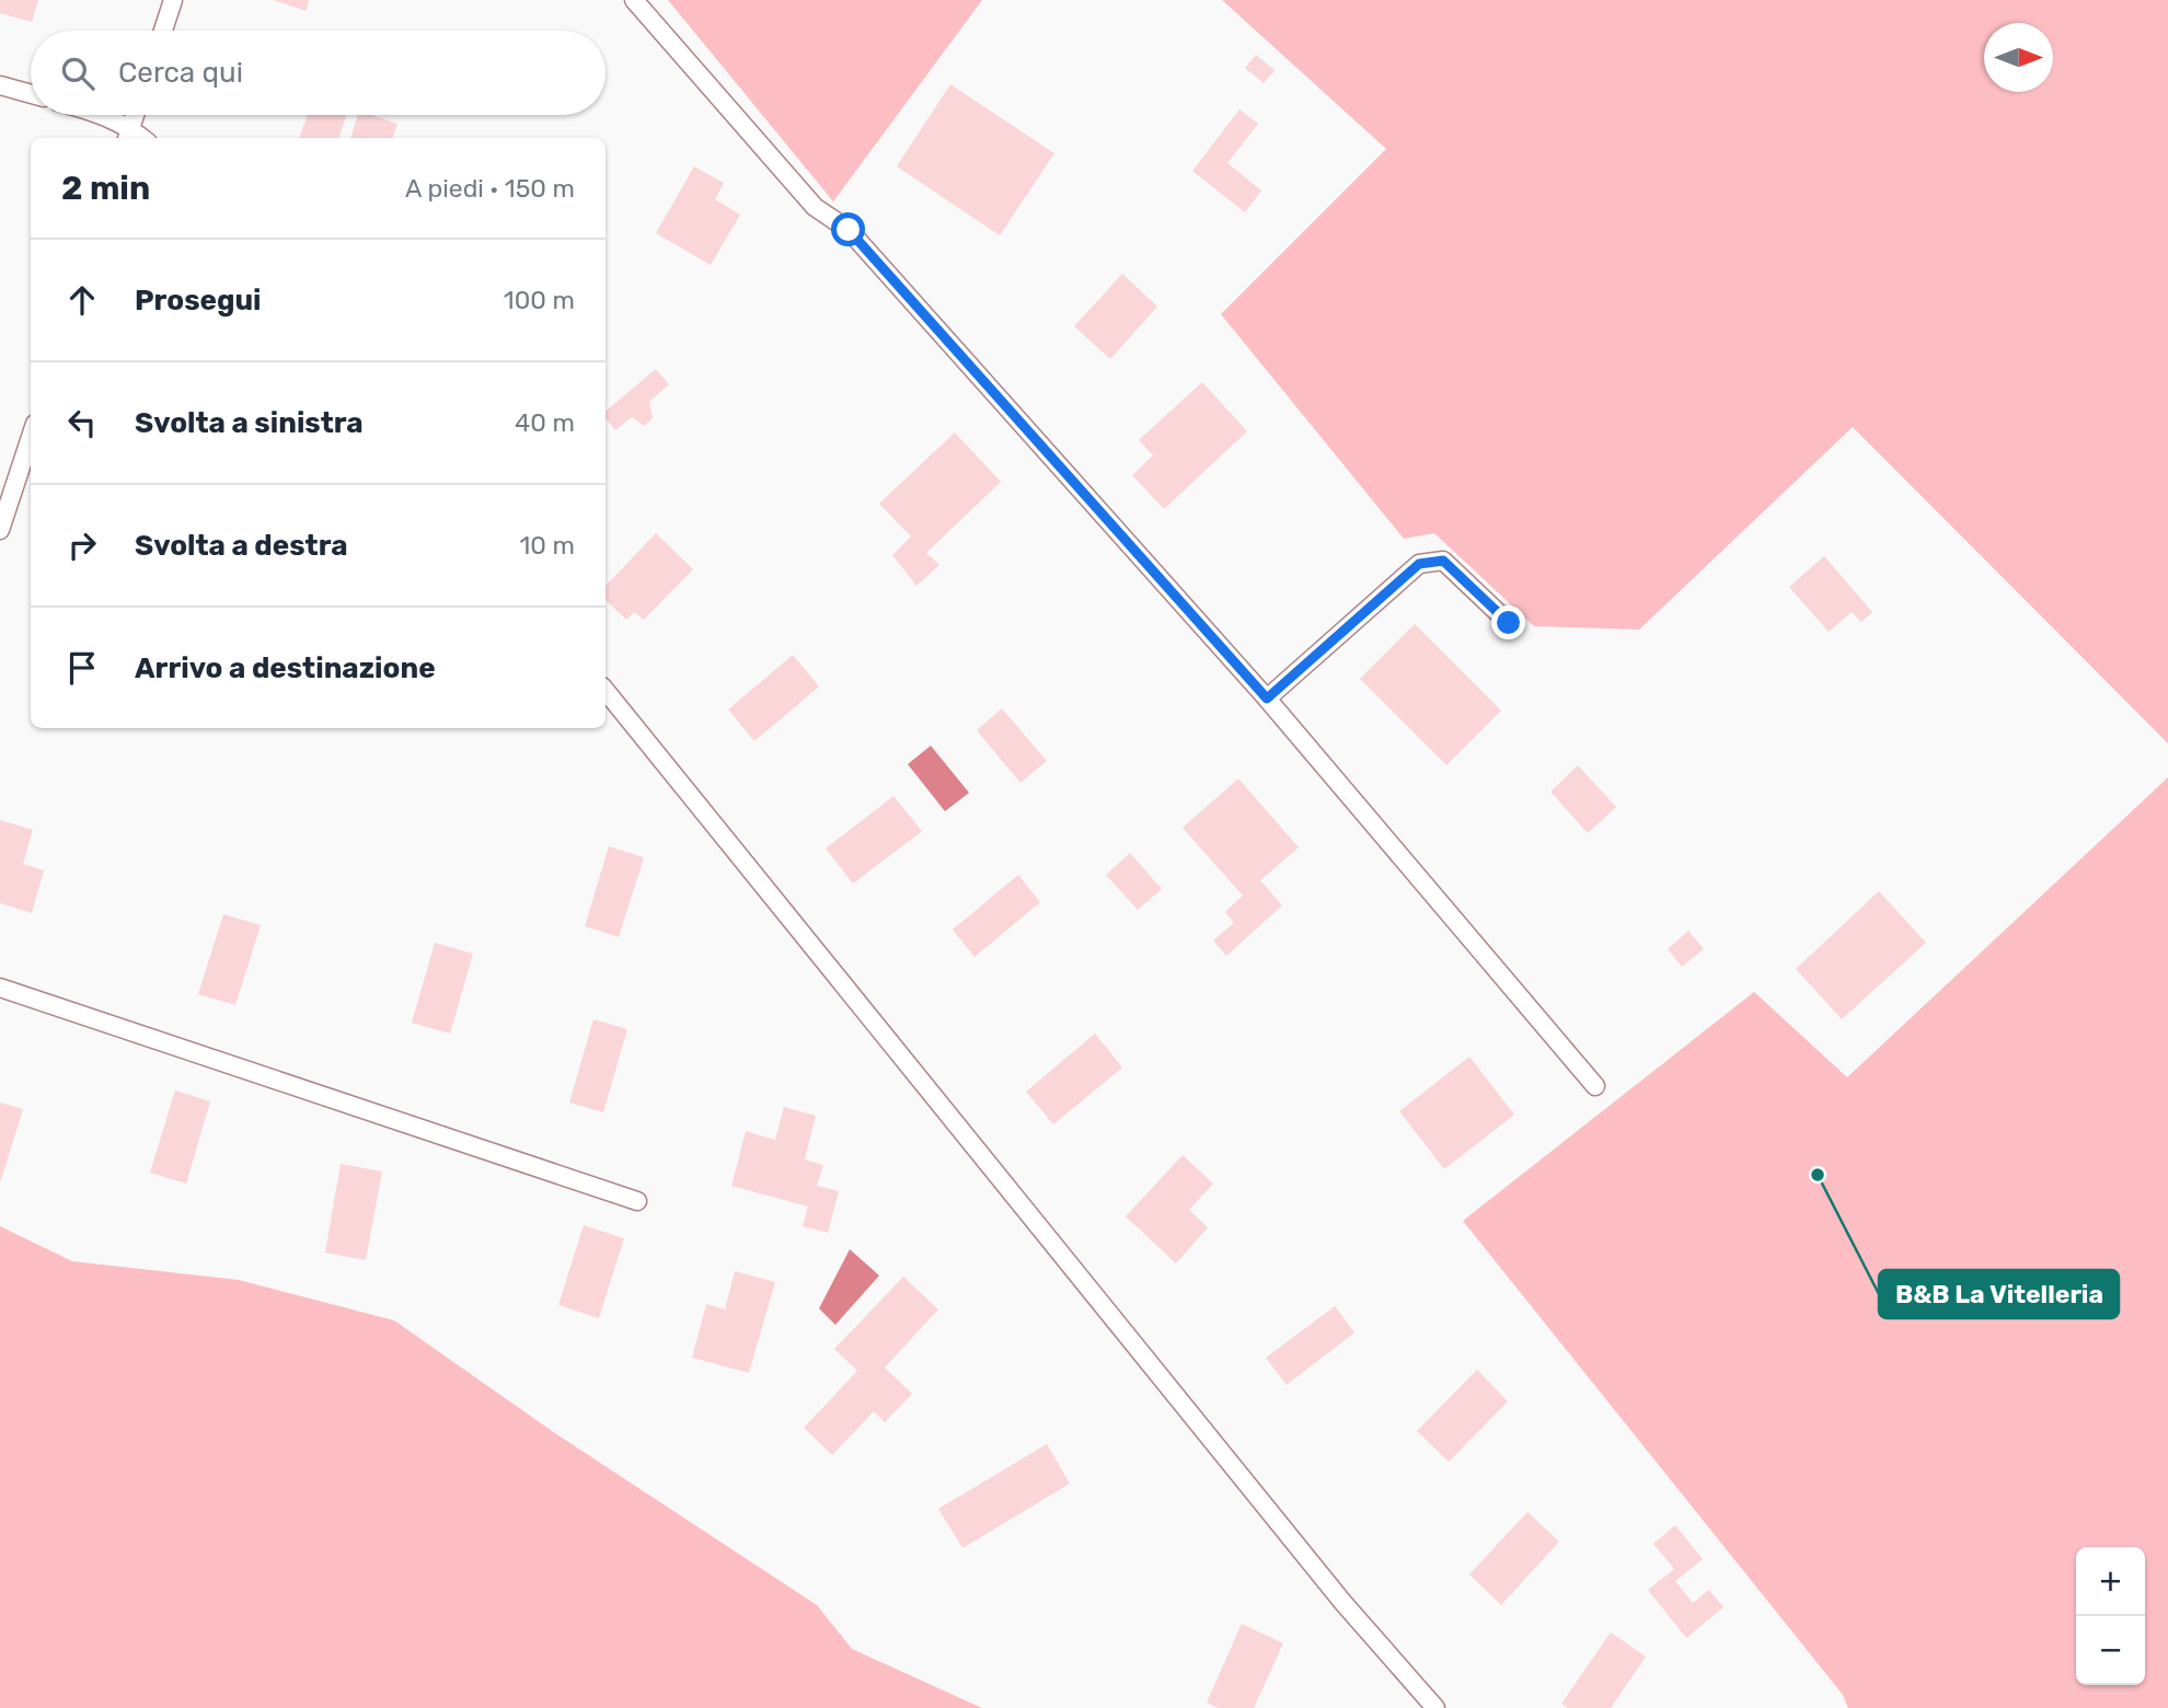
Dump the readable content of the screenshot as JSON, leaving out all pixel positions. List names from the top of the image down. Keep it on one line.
{"places":["B&B La Vitelleria"],"north":"right","page":{"search":"Cerca qui","heading":["2 min","A piedi · 150 m"],"list":[["Prosegui","100 m"],["Svolta a sinistra","40 m"],["Svolta a destra","10 m"],"Arrivo a destinazione"],"map_buttons":["+","−"]}}
